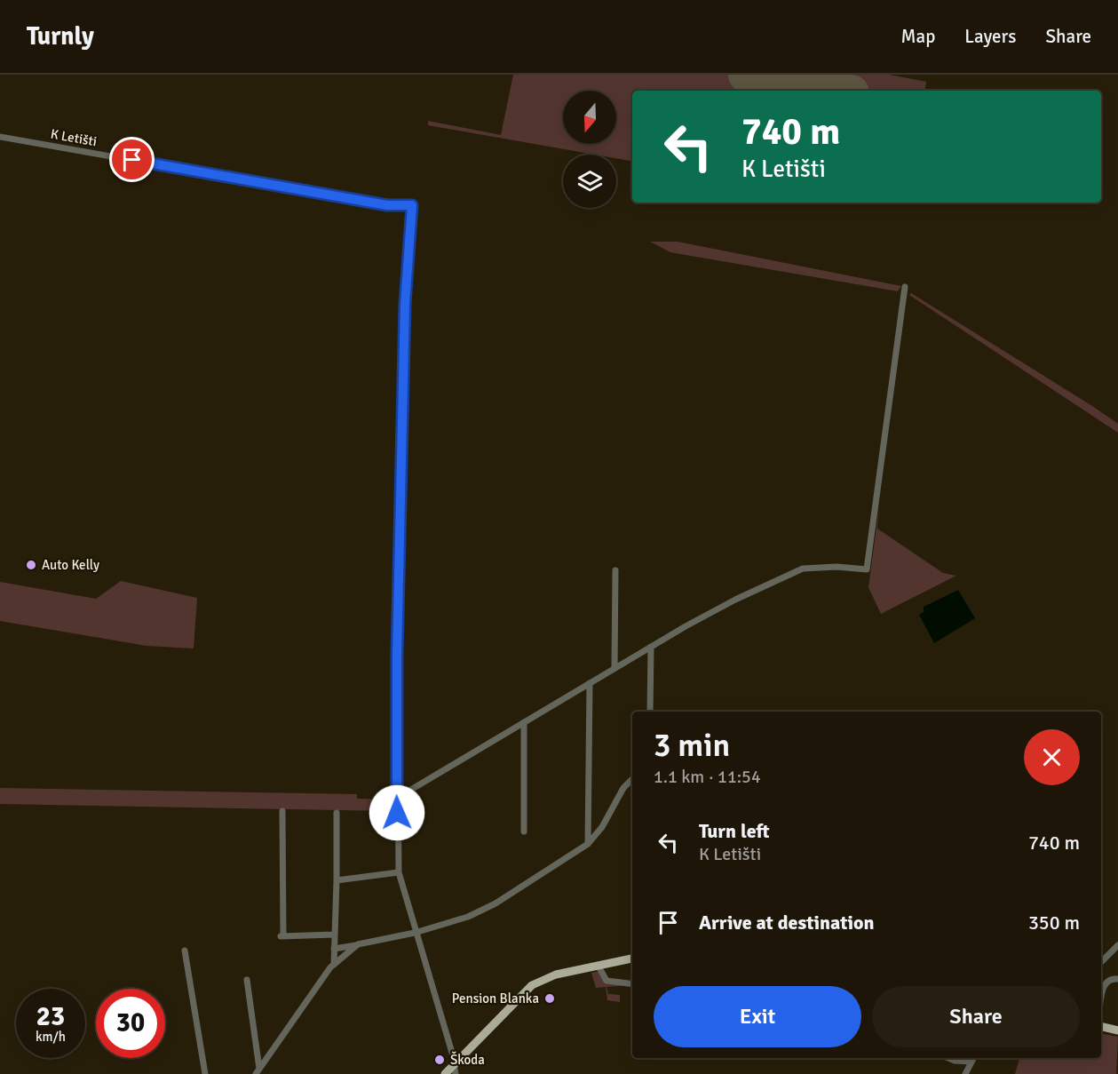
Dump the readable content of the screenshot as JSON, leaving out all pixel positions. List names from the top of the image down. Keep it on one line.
{"streets":{"street":["K Letišti"]},"places":["Auto Kelly","Pension Blanka","Škoda"],"north":"bottom","page":{"header":"Turnly","nav":["Map","Layers","Share"],"turn":["740 m","K Letišti"],"heading":["3 min","1.1 km · 11:54"],"list":[{"name":"Turn left","note":"K Letišti","value":"740 m"},{"name":"Arrive at destination","value":"350 m"}],"buttons":["Exit","Share"],"speed":"23 km/h","limit":"30"}}
